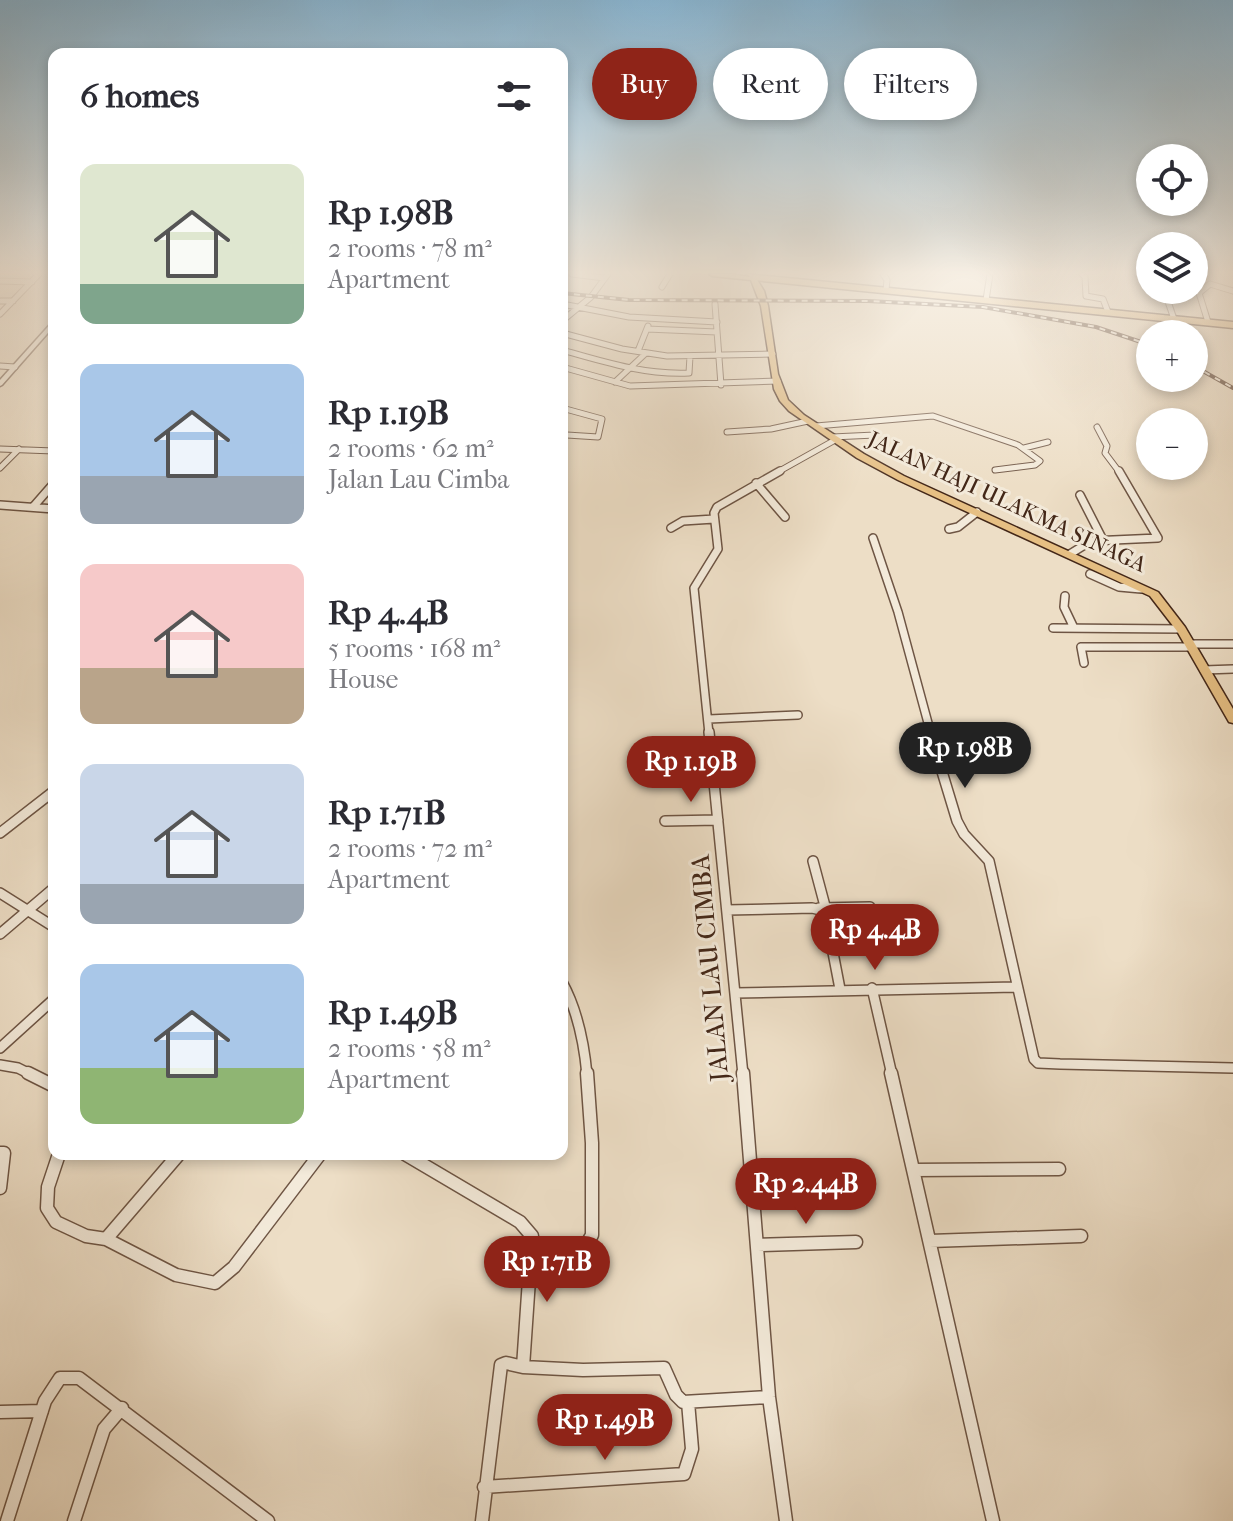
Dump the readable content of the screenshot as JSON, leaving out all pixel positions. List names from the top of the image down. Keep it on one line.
{"streets":{"main road":["JALAN HAJI ULAKMA SINAGA"],"street":["JALAN LAU CIMBA"]},"page":{"chip":["Buy","Rent","Filters"],"heading":"6 homes","map_buttons":["+","−"],"list":[{"name":"Rp 1.98B","note":"2 rooms · 78 m² · Apartment"},{"name":"Rp 1.19B","note":"2 rooms · 62 m² · Jalan Lau Cimba"},{"name":"Rp 4.4B","note":"5 rooms · 168 m² · House"},{"name":"Rp 1.71B","note":"2 rooms · 72 m² · Apartment"},{"name":"Rp 1.49B","note":"2 rooms · 58 m² · Apartment"}],"price":["Rp 1.98B","Rp 1.19B","Rp 4.4B","Rp 2.44B","Rp 1.71B","Rp 1.49B"]}}
